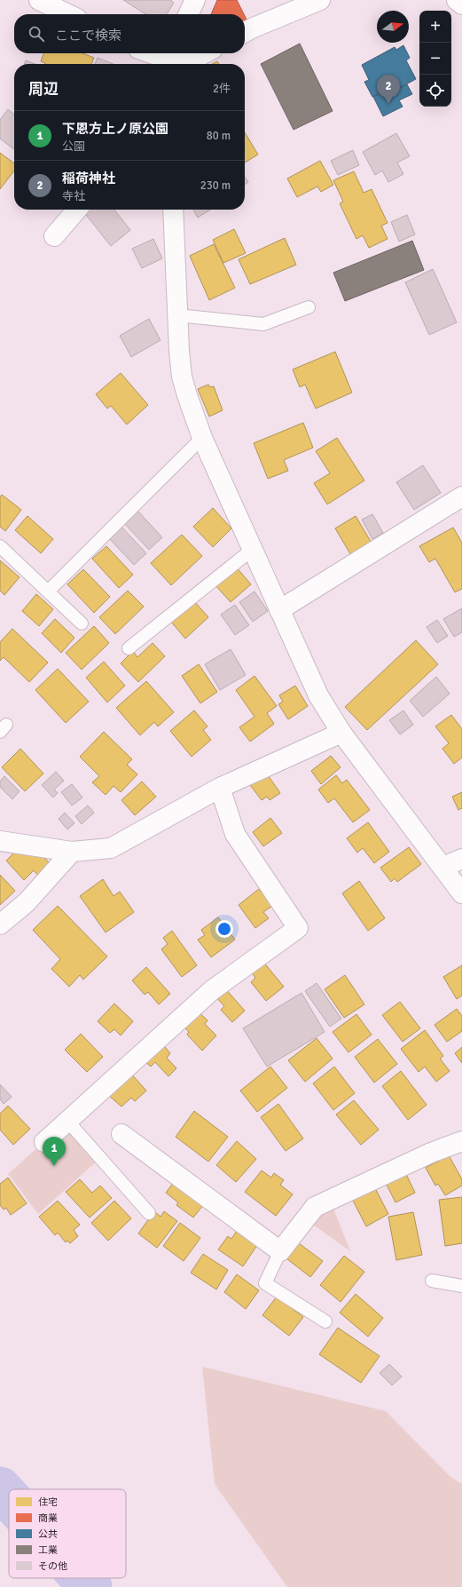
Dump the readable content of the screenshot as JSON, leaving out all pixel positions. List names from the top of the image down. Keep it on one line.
{"legend":["住宅","商業","公共","工業","その他"],"north":"right","page":{"map_buttons":["+","−"],"search":"ここで検索","heading":["周辺","2件"],"pins":["2","1"],"list":[{"mark":"1","name":"下恩方上ノ原公園","note":"公園","value":"80 m"},{"mark":"2","name":"稲荷神社","note":"寺社","value":"230 m"}]}}
